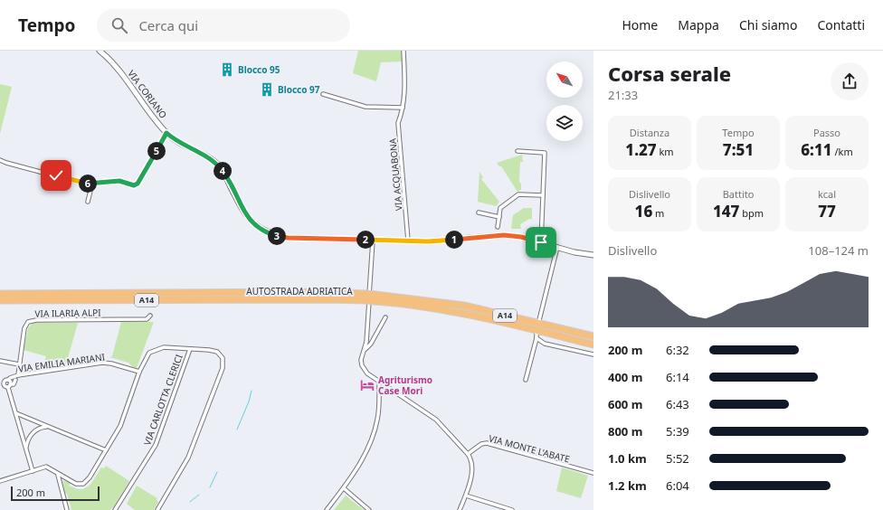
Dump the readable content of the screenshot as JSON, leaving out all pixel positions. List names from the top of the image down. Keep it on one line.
{"streets":{"highway":["AUTOSTRADA ADRIATICA","A14"],"main road":["VIA CORIANO"],"street":["VIA ACQUABONA","VIA ILARIA ALPI","VIA EMILIA MARIANI","VIA CARLOTTA CLERICI","VIA MONTE L'ABATE"]},"crossings":[["VIA CORIANO","VIA ACQUABONA"],["VIA ILARIA ALPI","VIA EMILIA MARIANI"]],"places":{"building":["Blocco 95","Blocco 97"],"hotel":["Agriturismo Case Mori"]},"scale_bar":"200 m","north":"top left","page":{"header":"Tempo","search":"Cerca qui","nav":["Home","Mappa","Chi siamo","Contatti"],"heading":["Corsa serale","21:33"],"stats":[["Distanza","1.27 km"],["Tempo","7:51"],["Passo","6:11 /km"],["Dislivello","16 m"],["Battito","147 bpm"],["kcal","77"]],"pins":["5","4","6","3","1","2"],"chart":["Dislivello","108–124 m"],"list":[{"name":"200 m","note":"6:32"},{"name":"400 m","note":"6:14"},{"name":"600 m","note":"6:43"},{"name":"800 m","note":"5:39"},{"name":"1.0 km","note":"5:52"},{"name":"1.2 km","note":"6:04"}],"scale":"200 m"}}
